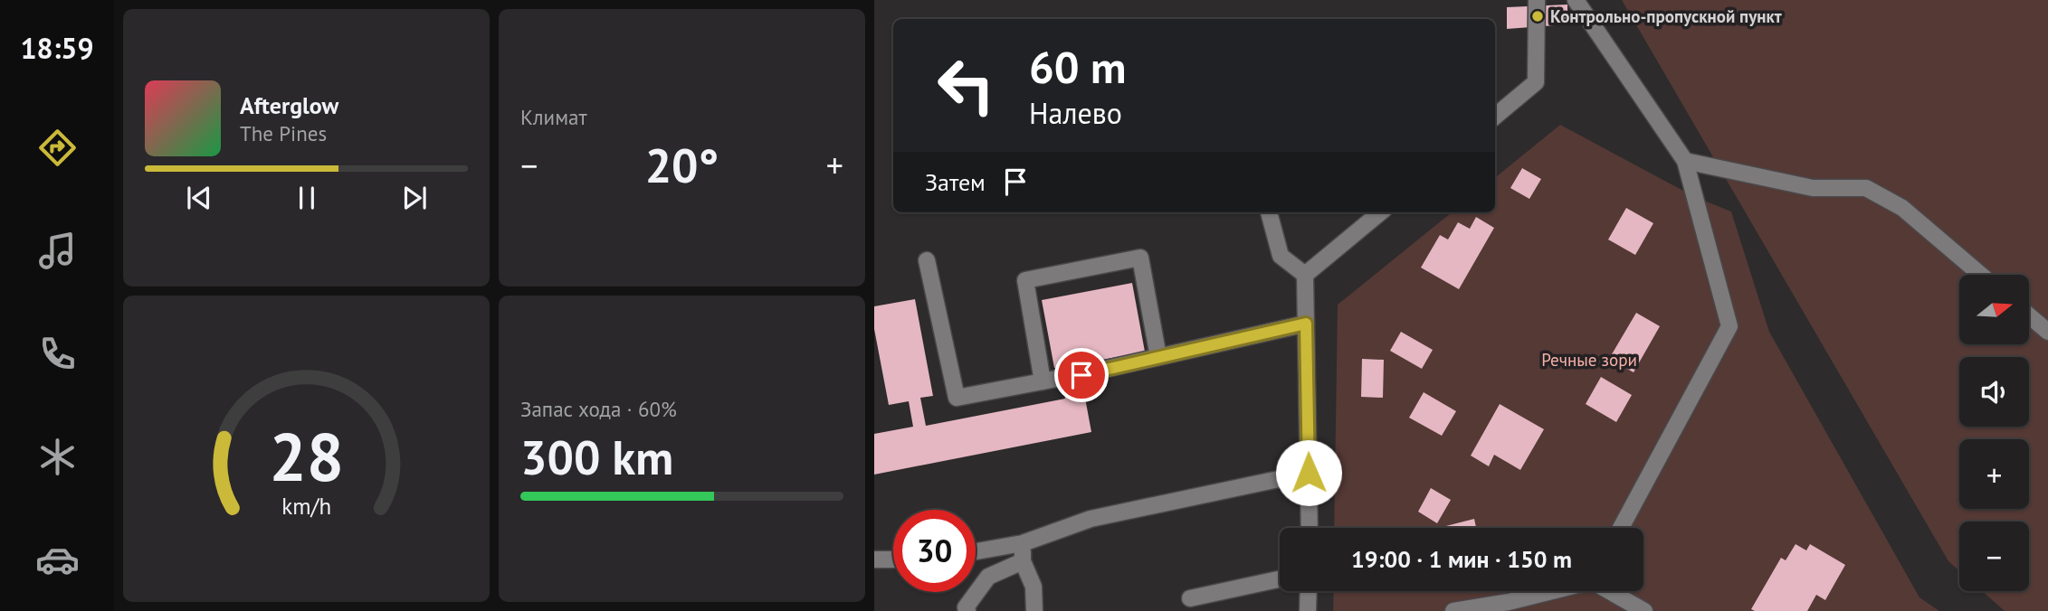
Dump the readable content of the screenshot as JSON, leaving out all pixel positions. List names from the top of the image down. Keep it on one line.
{"parks":["Речные зори"],"places":["Контрольно-пропускной пункт"],"north":"right","page":{"tabs":"18:59","tile":["Климат",["Запас хода · 60%","300 km"]],"turn":["60 m","Налево"],"song":["Afterglow","The Pines"],"heat":["−","20°","+"],"then":"Затем","map_buttons":["+","−"],"limit":"30","trip":"19:00 · 1 мин · 150 m","gauge":["28","km/h"]}}
